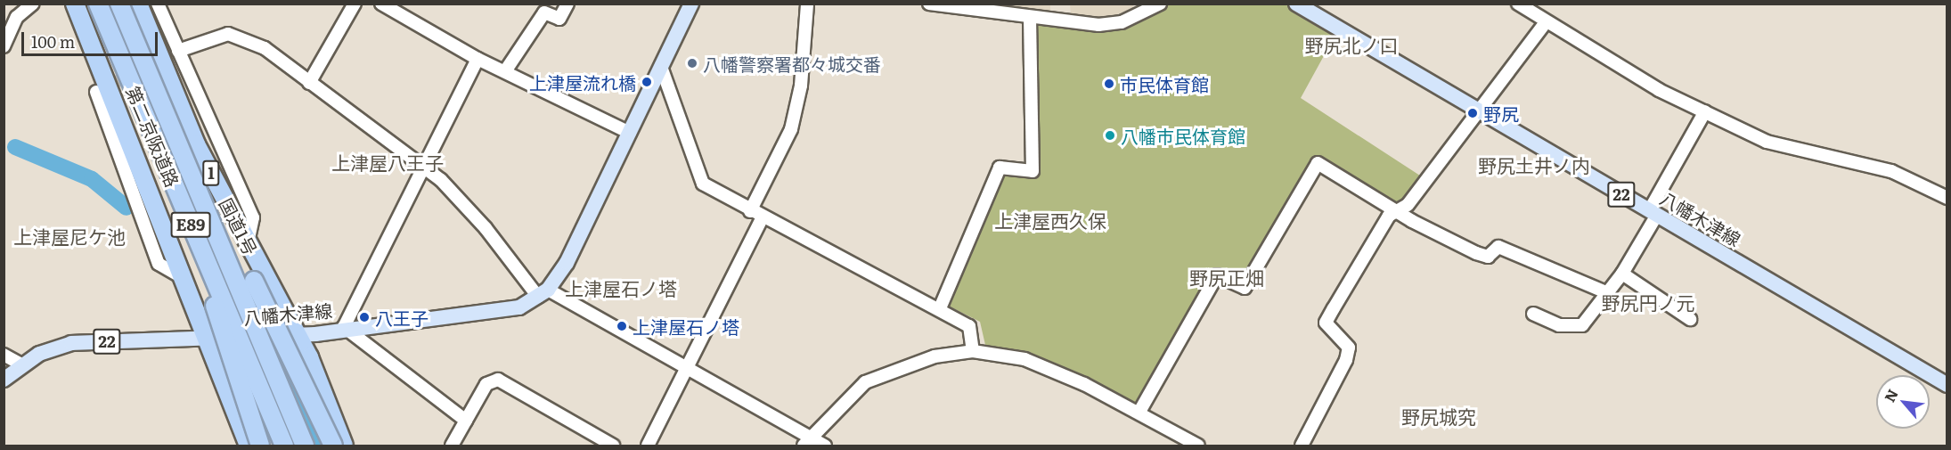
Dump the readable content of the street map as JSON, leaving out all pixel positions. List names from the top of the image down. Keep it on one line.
{"streets":{"highway":["第二京阪道路","1","E89","国道1号"],"main road":["22","八幡木津線"]},"crossings":[["八幡木津線","国道1号"]],"districts":["野尻北ノ口","上津屋八王子","野尻土井ノ内","上津屋西久保","上津屋尼ケ池","野尻正畑","上津屋石ノ塔","野尻円ノ元","野尻城究"],"places":["八幡警察署都々城交番","上津屋流れ橋","市民体育館","野尻","八幡市民体育館","八王子","上津屋石ノ塔"],"scale_bar":"100 m","north":"top left"}
